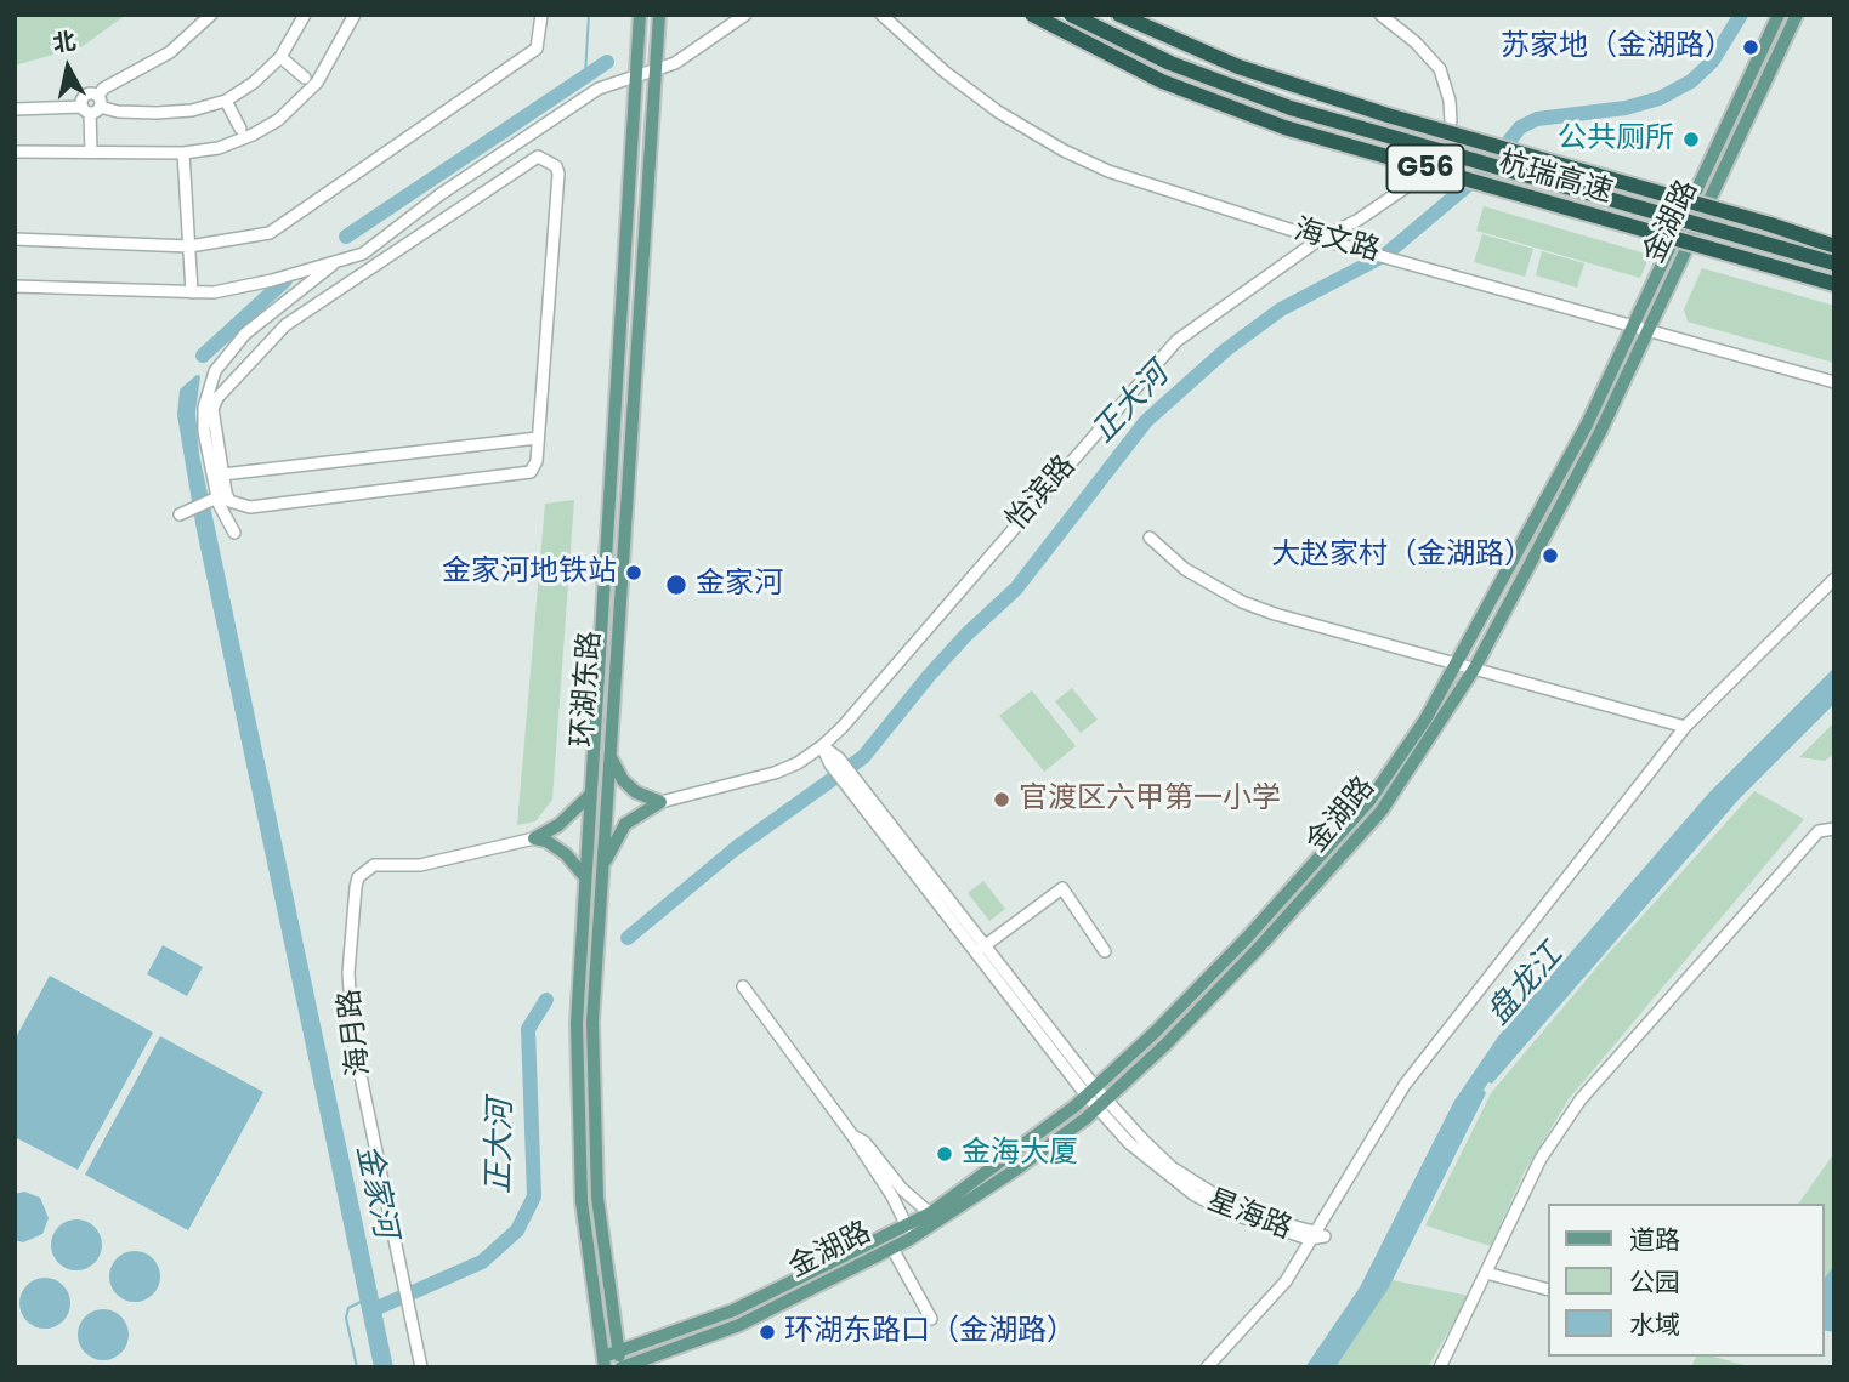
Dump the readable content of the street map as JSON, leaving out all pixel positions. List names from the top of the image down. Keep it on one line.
{"streets":{"highway":["G56","杭瑞高速"],"main road":["金湖路","环湖东路"],"street":["海文路","怡滨路","海月路","星海路"]},"crossings":[["金湖路","海文路"],["金湖路","环湖东路"],["金湖路","星海路"],["海文路","怡滨路"],["怡滨路","星海路"]],"water":["正大河","盘龙江","金家河"],"places":["苏家地（金湖路）","公共厕所","大赵家村（金湖路）","金家河地铁站","金家河","官渡区六甲第一小学","金海大厦","环湖东路口（金湖路）"],"legend":["道路","公园","水域"],"north":"top"}
